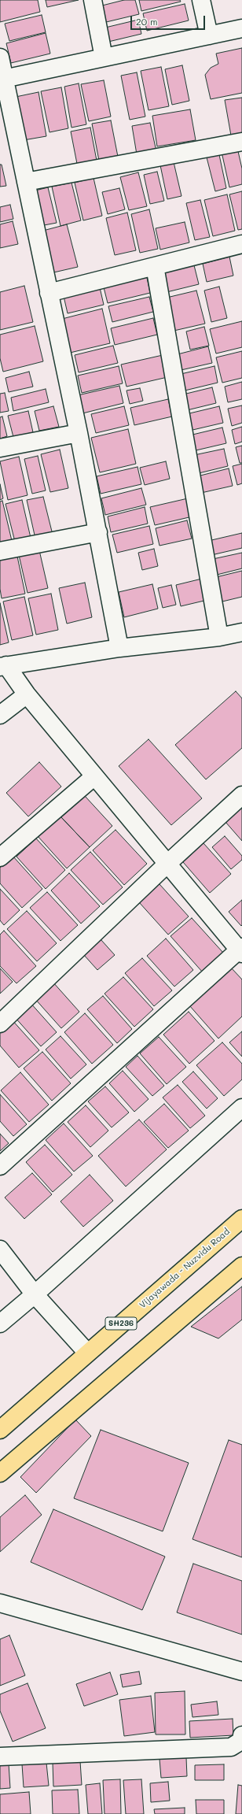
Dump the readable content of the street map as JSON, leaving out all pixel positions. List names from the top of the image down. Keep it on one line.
{"streets":{"main road":["Vijayawada - Nuzvidu Road","SH236"]},"scale_bar":"20 m"}
